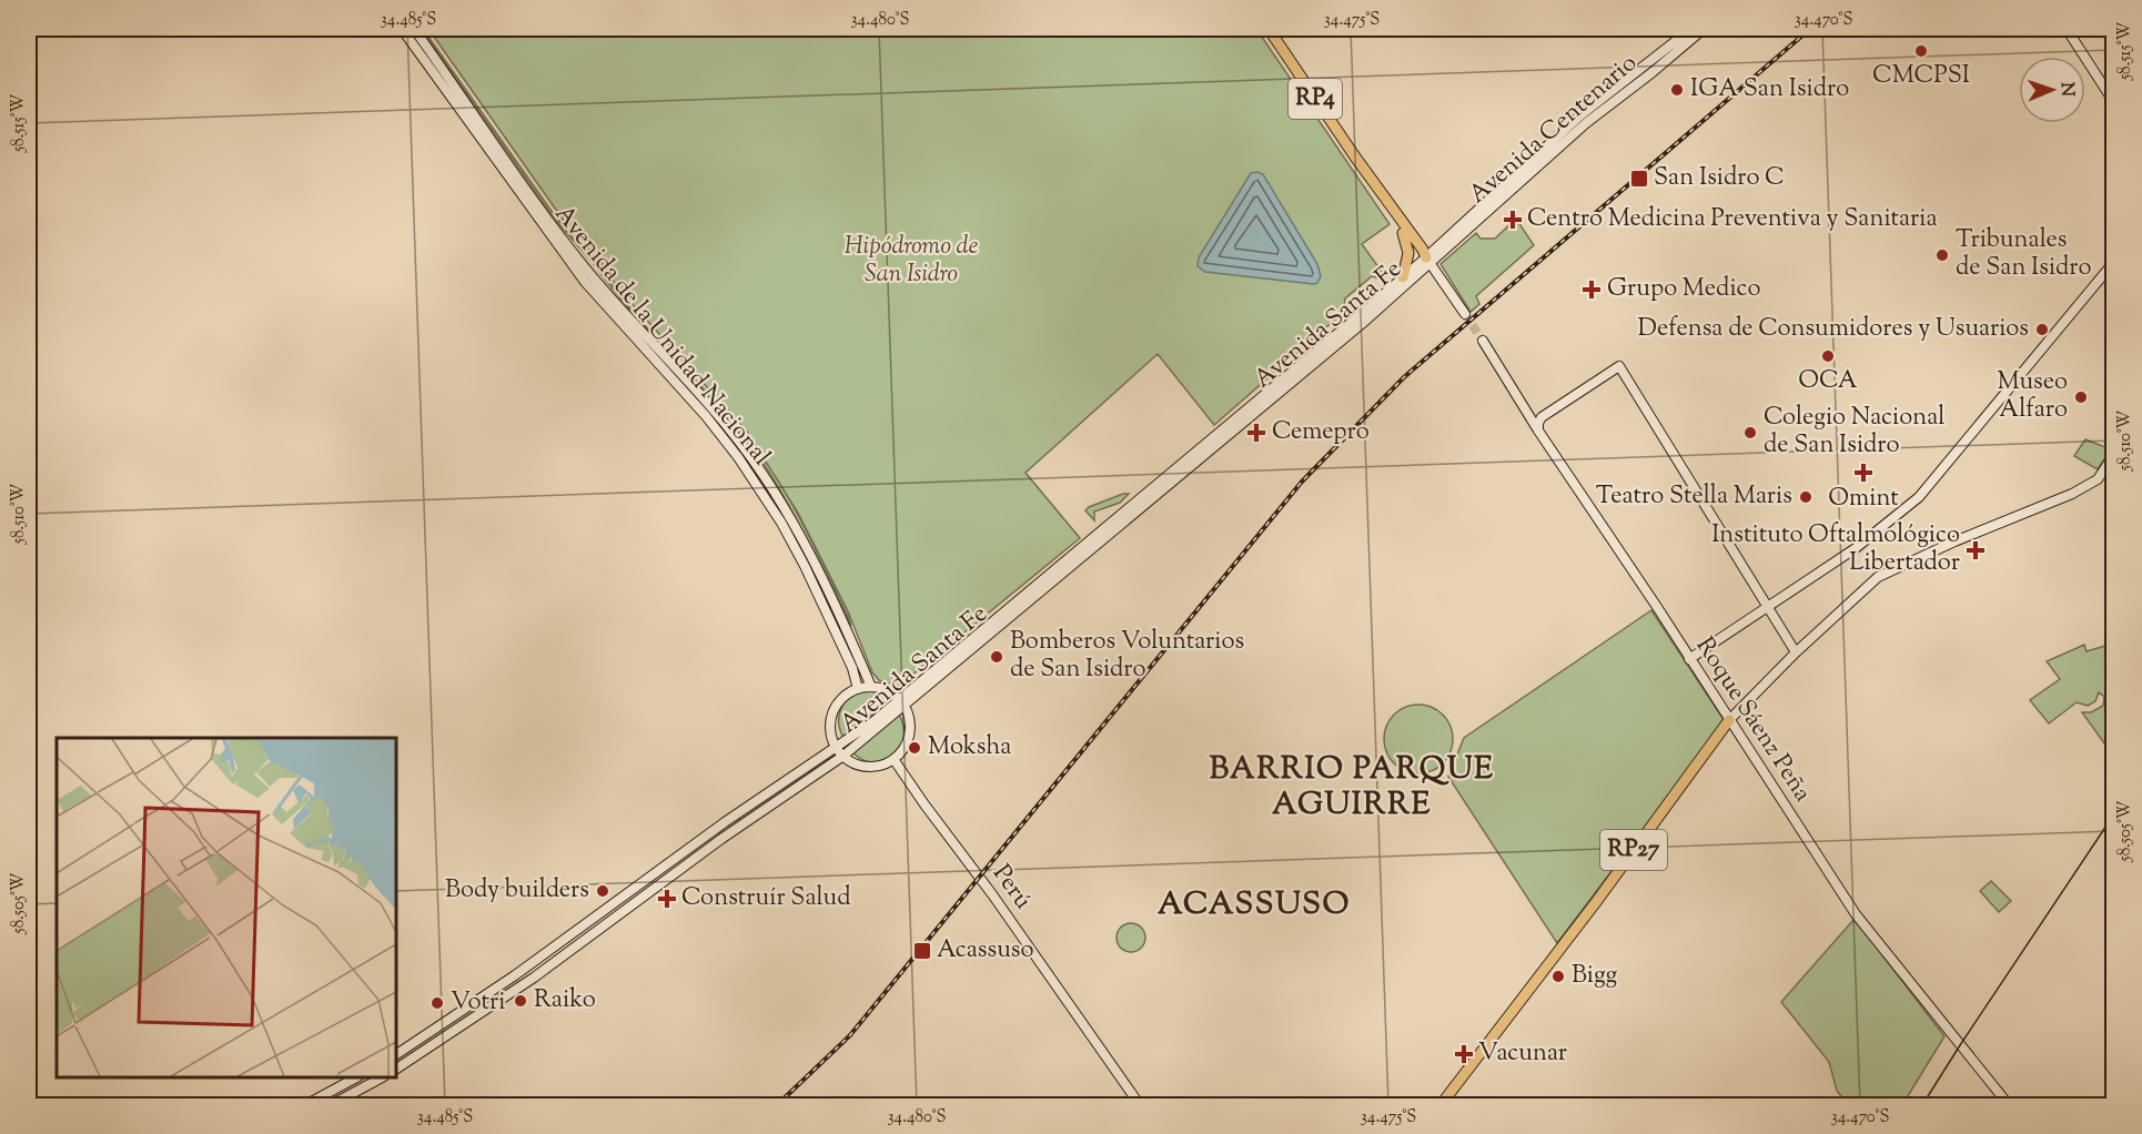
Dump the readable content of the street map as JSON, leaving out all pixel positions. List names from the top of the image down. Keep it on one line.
{"streets":{"main road":["RP4","Avenida Centenario","Avenida Santa Fe","Avenida de la Unidad Nacional","Roque Sáenz Peña","RP27","Perú"]},"crossings":[["RP4","Avenida Centenario"],["RP4","Avenida Santa Fe"],["Avenida Centenario","Avenida Santa Fe"],["Roque Sáenz Peña","RP27"]],"districts":["BARRIO PARQUE AGUIRRE","ACASSUSO"],"parks":["Hipódromo de San Isidro"],"places":{"other":["CMCPSI","IGA San Isidro","Tribunales de San Isidro","Defensa de Consumidores y Usuarios","OCA","Museo Alfaro","Colegio Nacional de San Isidro","Teatro Stella Maris","Bomberos Voluntarios de San Isidro","Moksha","Body builders","Bigg","Raiko","Votri"],"transit":["San Isidro C","Acassuso"],"health":["Centro Medicina Preventiva y Sanitaria","Grupo Medico","Cemepro","Omint","Instituto Oftalmológico Libertador","Construír Salud","Vacunar"]},"north":"right","coordinates":["34.485°S","34.480°S","34.475°S","34.470°S","58.515°W","58.510°W","58.505°W"]}
